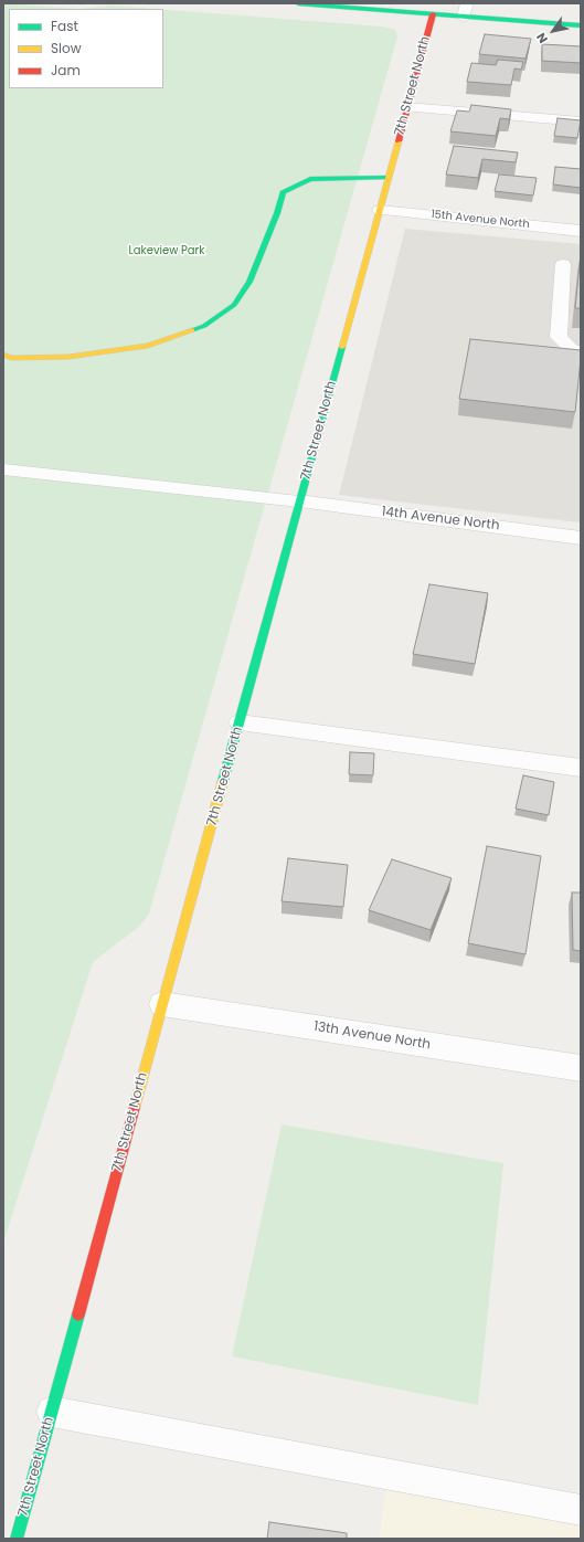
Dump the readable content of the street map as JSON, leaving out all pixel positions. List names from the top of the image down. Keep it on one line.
{"streets":{"street":["7th Street North","15th Avenue North","14th Avenue North","13th Avenue North"]},"crossings":[["7th Street North","15th Avenue North"],["7th Street North","14th Avenue North"],["7th Street North","13th Avenue North"]],"parks":["Lakeview Park"],"legend":["Fast","Slow","Jam"],"north":"bottom left"}
